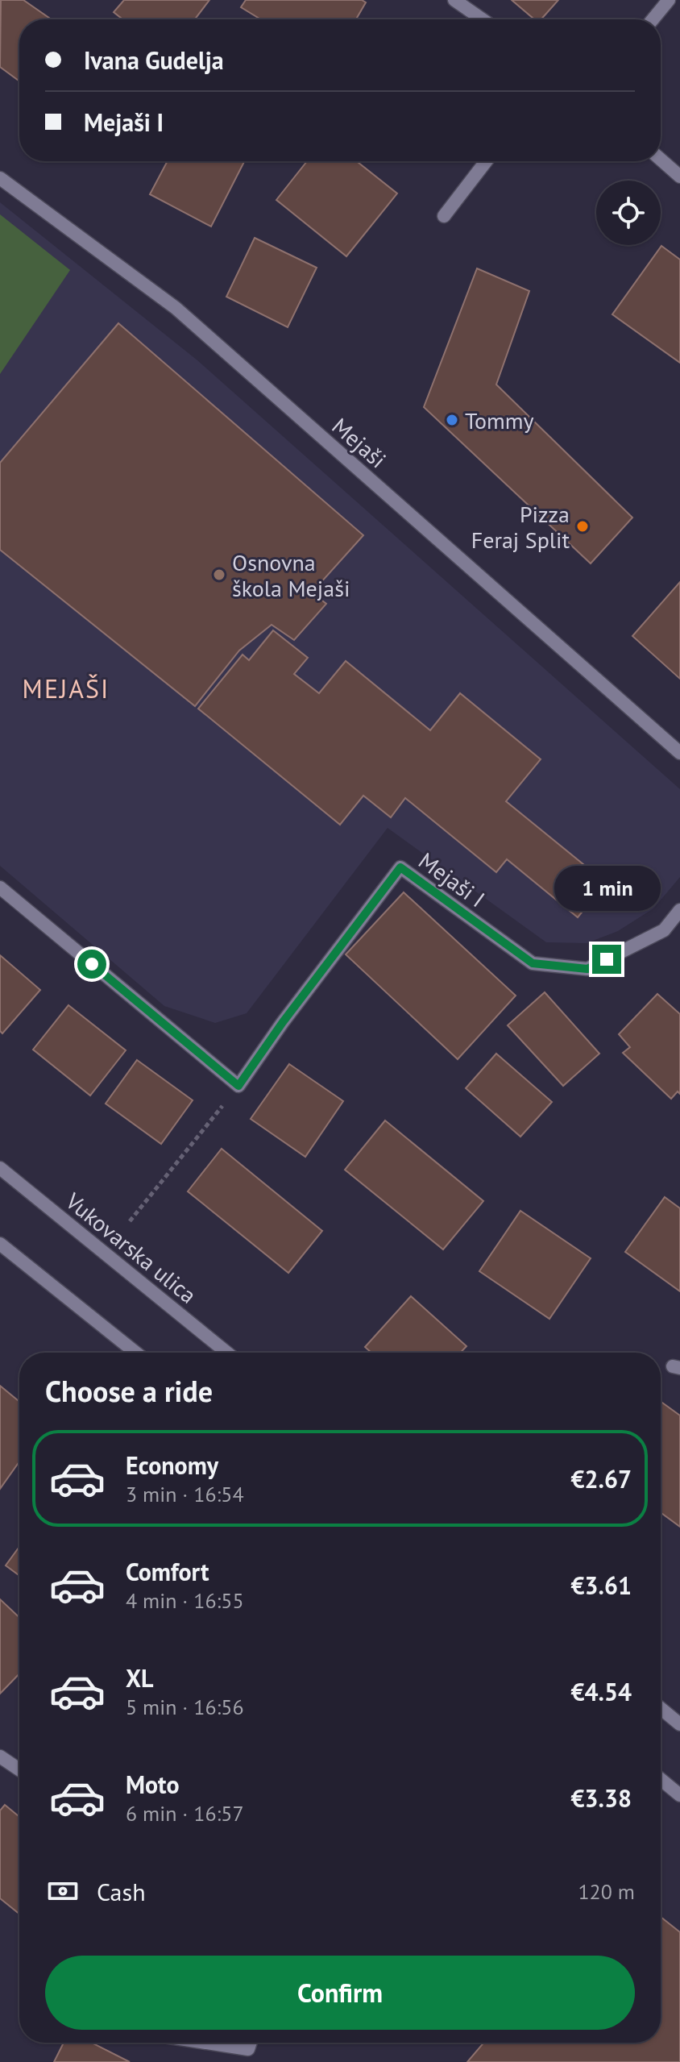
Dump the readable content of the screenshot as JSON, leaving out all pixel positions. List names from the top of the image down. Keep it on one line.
{"streets":{"street":["Mejaši","Mejaši I","Vukovarska ulica"]},"districts":["MEJAŠI"],"places":["Tommy","Pizza Feraj Split","Osnovna škola Mejaši"],"page":{"banner":["Ivana Gudelja","Mejaši I"],"bubble":"1 min","heading":"Choose a ride","list":[{"name":"Economy","note":"3 min · 16:54","value":"€2.67"},{"name":"Comfort","note":"4 min · 16:55","value":"€3.61"},{"name":"XL","note":"5 min · 16:56","value":"€4.54"},{"name":"Moto","note":"6 min · 16:57","value":"€3.38"}],"pay":["Cash","120 m"],"buttons":"Confirm"}}
